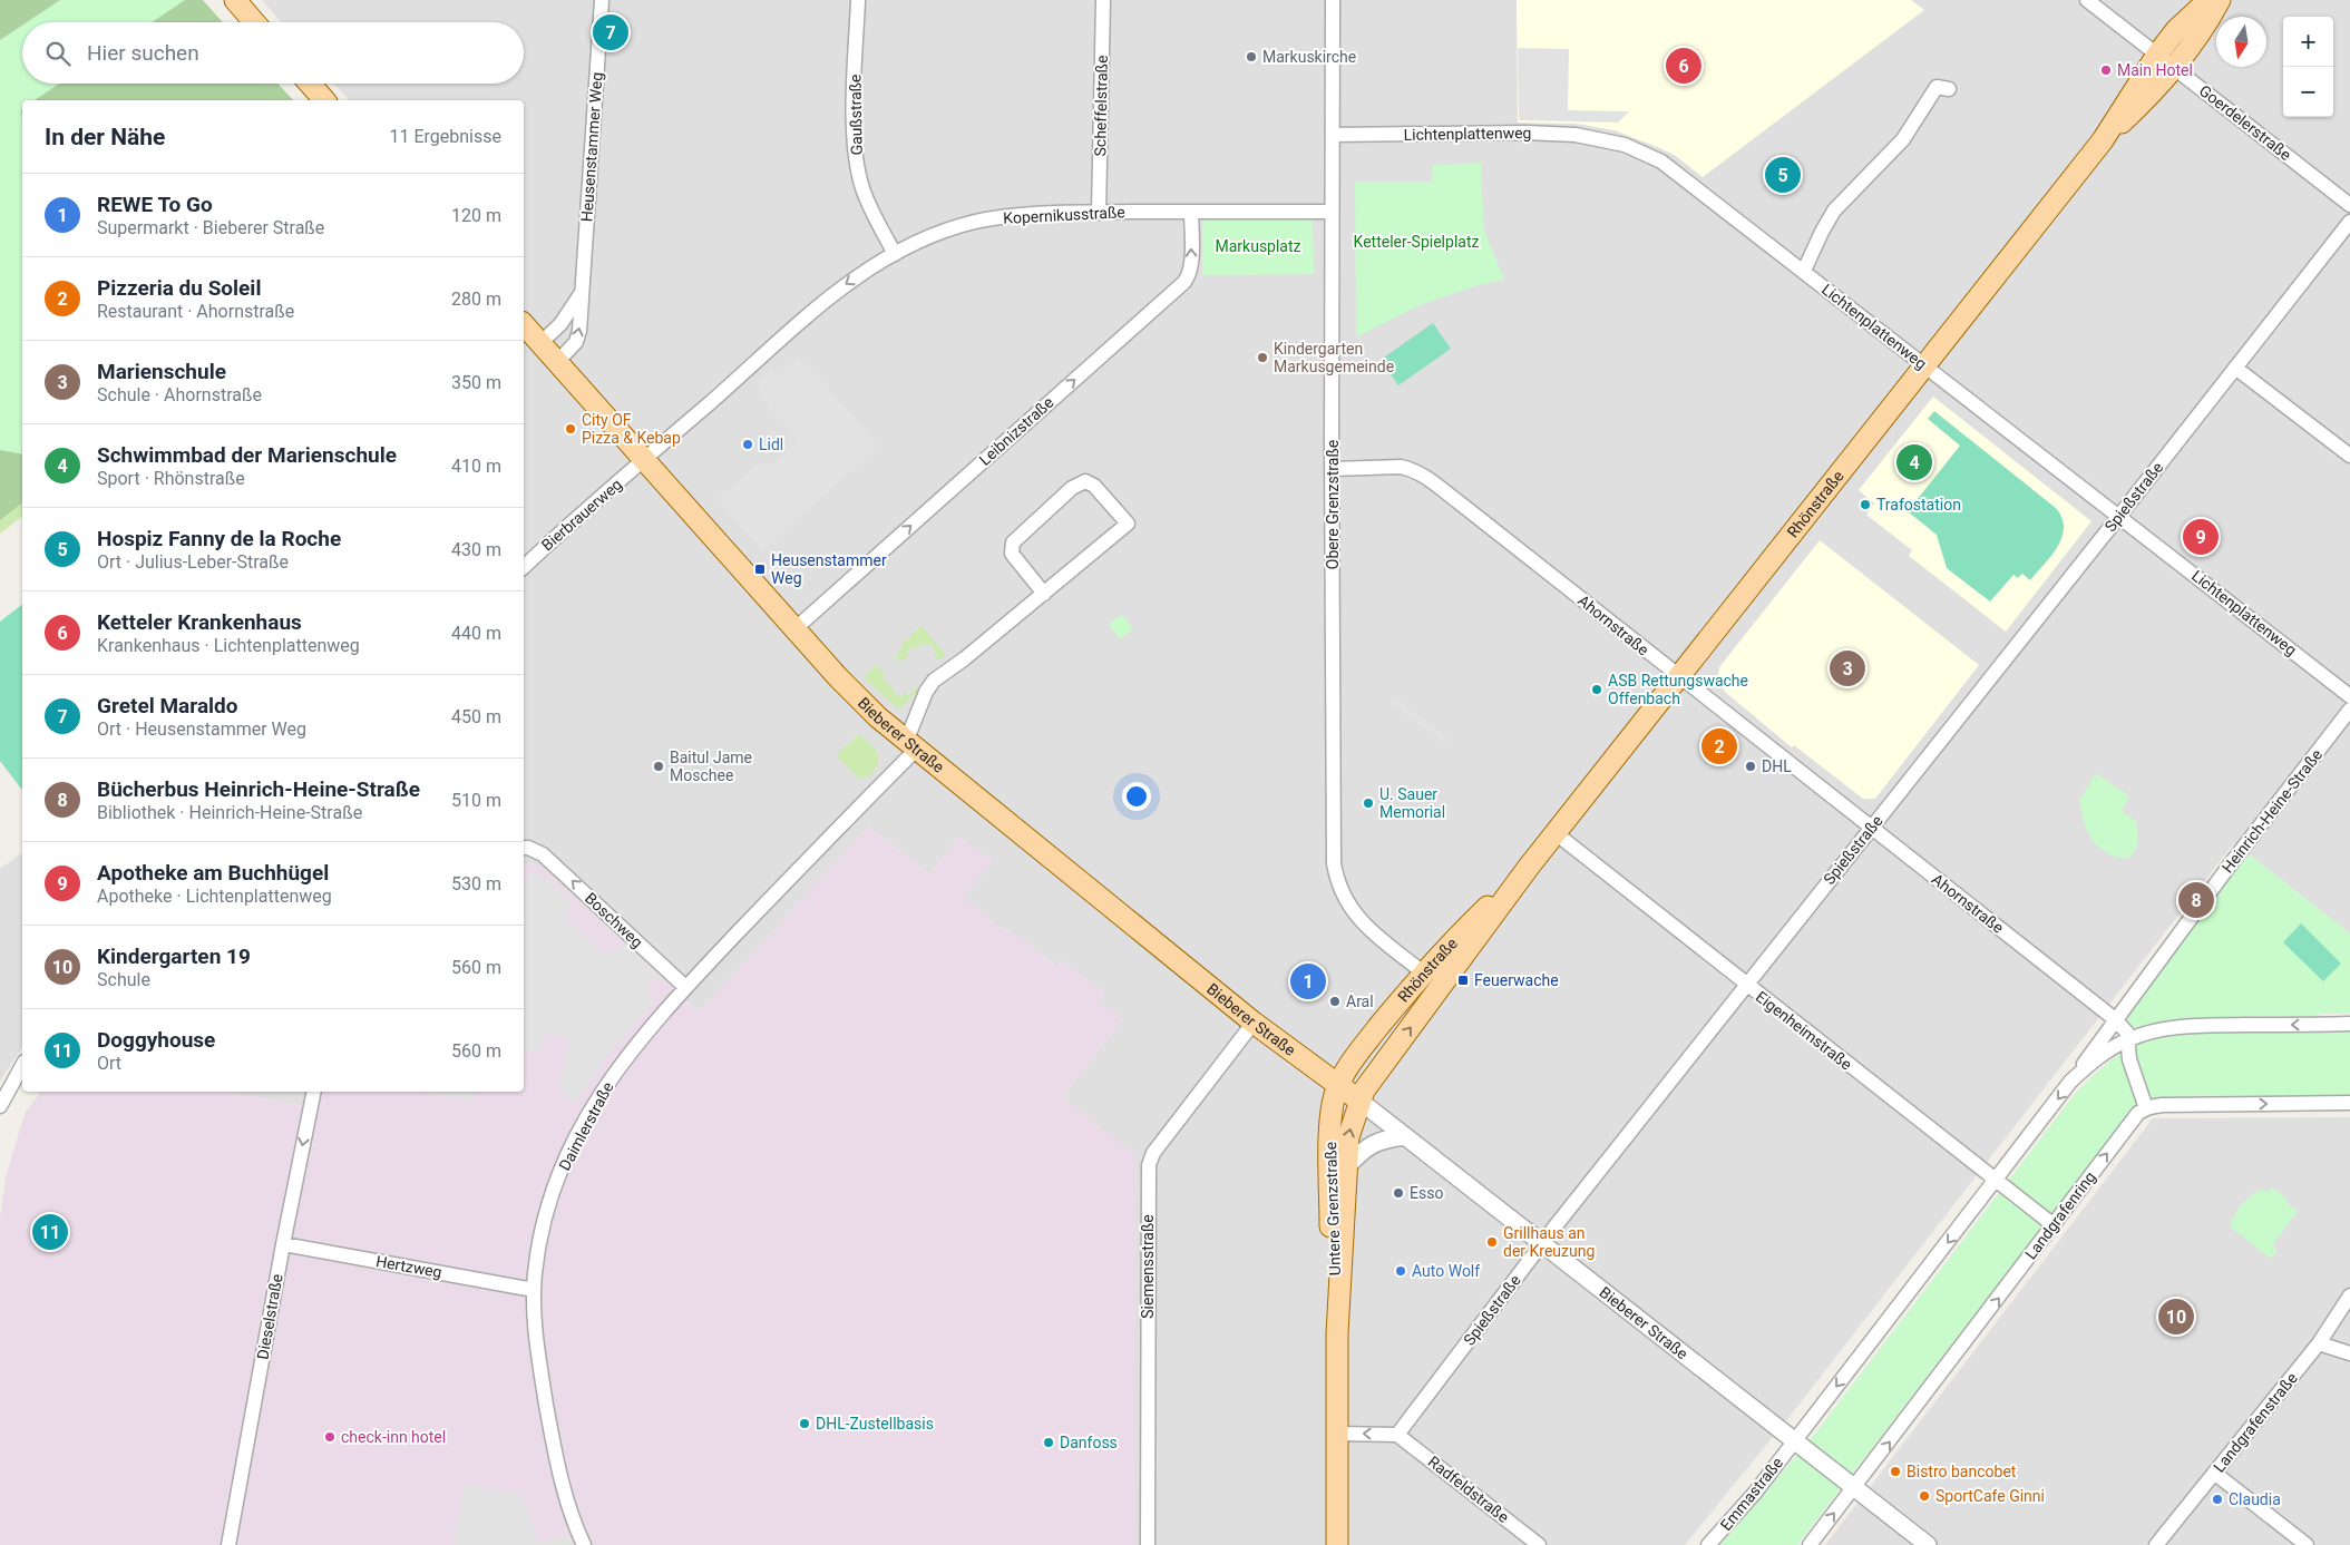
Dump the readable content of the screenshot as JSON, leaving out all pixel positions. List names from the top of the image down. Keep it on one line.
{"streets":{"main road":["Rhönstraße","Bieberer Straße","Untere Grenzstraße"],"street":["Scheffelstraße","Gaußstraße","Goerdelerstraße","Lichtenplattenweg","Heusenstammer Weg","Kopernikusstraße","Leibnizstraße","Spießstraße","Obere Grenzstraße","Bierbrauerweg","Ahornstraße","Heinrich-Heine-Straße","Boschweg","Eigenheimstraße","Daimlerstraße","Landgrafenring","Hertzweg","Siemensstraße","Dieselstraße","Landgrafenstraße","Radfeldstraße","Emmastraße"]},"crossings":[["Scheffelstraße","Kopernikusstraße"],["Gaußstraße","Kopernikusstraße"],["Goerdelerstraße","Rhönstraße"],["Lichtenplattenweg","Spießstraße"],["Lichtenplattenweg","Rhönstraße"],["Lichtenplattenweg","Obere Grenzstraße"],["Heusenstammer Weg","Bieberer Straße"],["Kopernikusstraße","Leibnizstraße"],["Kopernikusstraße","Obere Grenzstraße"],["Kopernikusstraße","Bierbrauerweg"],["Kopernikusstraße","Bieberer Straße"],["Leibnizstraße","Bieberer Straße"],["Spießstraße","Ahornstraße"],["Spießstraße","Bieberer Straße"],["Spießstraße","Eigenheimstraße"],["Spießstraße","Radfeldstraße"],["Rhönstraße","Obere Grenzstraße"],["Rhönstraße","Ahornstraße"],["Rhönstraße","Bieberer Straße"],["Rhönstraße","Eigenheimstraße"],["Rhönstraße","Untere Grenzstraße"],["Obere Grenzstraße","Ahornstraße"],["Bierbrauerweg","Bieberer Straße"],["Ahornstraße","Heinrich-Heine-Straße"],["Ahornstraße","Landgrafenring"],["Bieberer Straße","Daimlerstraße"],["Bieberer Straße","Untere Grenzstraße"],["Bieberer Straße","Landgrafenring"],["Bieberer Straße","Siemensstraße"],["Bieberer Straße","Emmastraße"],["Boschweg","Daimlerstraße"],["Eigenheimstraße","Landgrafenring"],["Daimlerstraße","Hertzweg"],["Hertzweg","Dieselstraße"]],"one_way":["Kopernikusstraße","Leibnizstraße","Boschweg"],"parks":["Ketteler-Spielplatz","Markusplatz"],"places":{"other":["Markuskirche","Main Hotel","Kindergarten Markusgemeinde","City OF Pizza & Kebap","Lidl","Trafostation","ASB Rettungswache Offenbach","Baitul Jame Moschee","DHL","U. Sauer Memorial","Aral","Esso","Grillhaus an der Kreuzung","Auto Wolf","DHL-Zustellbasis","check-inn hotel","Danfoss","Bistro bancobet","SportCafe Ginni","Claudia"],"transit":["Heusenstammer Weg","Feuerwache"]},"north":"bottom","page":{"pins":["7","6","5","4","9","3","2","8","1","11","10"],"map_buttons":["+","−"],"search":"Hier suchen","heading":["In der Nähe","11 Ergebnisse"],"list":[{"mark":"1","name":"REWE To Go","note":"Supermarkt · Bieberer Straße","value":"120 m"},{"mark":"2","name":"Pizzeria du Soleil","note":"Restaurant · Ahornstraße","value":"280 m"},{"mark":"3","name":"Marienschule","note":"Schule · Ahornstraße","value":"350 m"},{"mark":"4","name":"Schwimmbad der Marienschule","note":"Sport · Rhönstraße","value":"410 m"},{"mark":"5","name":"Hospiz Fanny de la Roche","note":"Ort · Julius-Leber-Straße","value":"430 m"},{"mark":"6","name":"Ketteler Krankenhaus","note":"Krankenhaus · Lichtenplattenweg","value":"440 m"},{"mark":"7","name":"Gretel Maraldo","note":"Ort · Heusenstammer Weg","value":"450 m"},{"mark":"8","name":"Bücherbus Heinrich-Heine-Straße","note":"Bibliothek · Heinrich-Heine-Straße","value":"510 m"},{"mark":"9","name":"Apotheke am Buchhügel","note":"Apotheke · Lichtenplattenweg","value":"530 m"},{"mark":"10","name":"Kindergarten 19","note":"Schule","value":"560 m"},{"mark":"11","name":"Doggyhouse","note":"Ort","value":"560 m"}]}}
